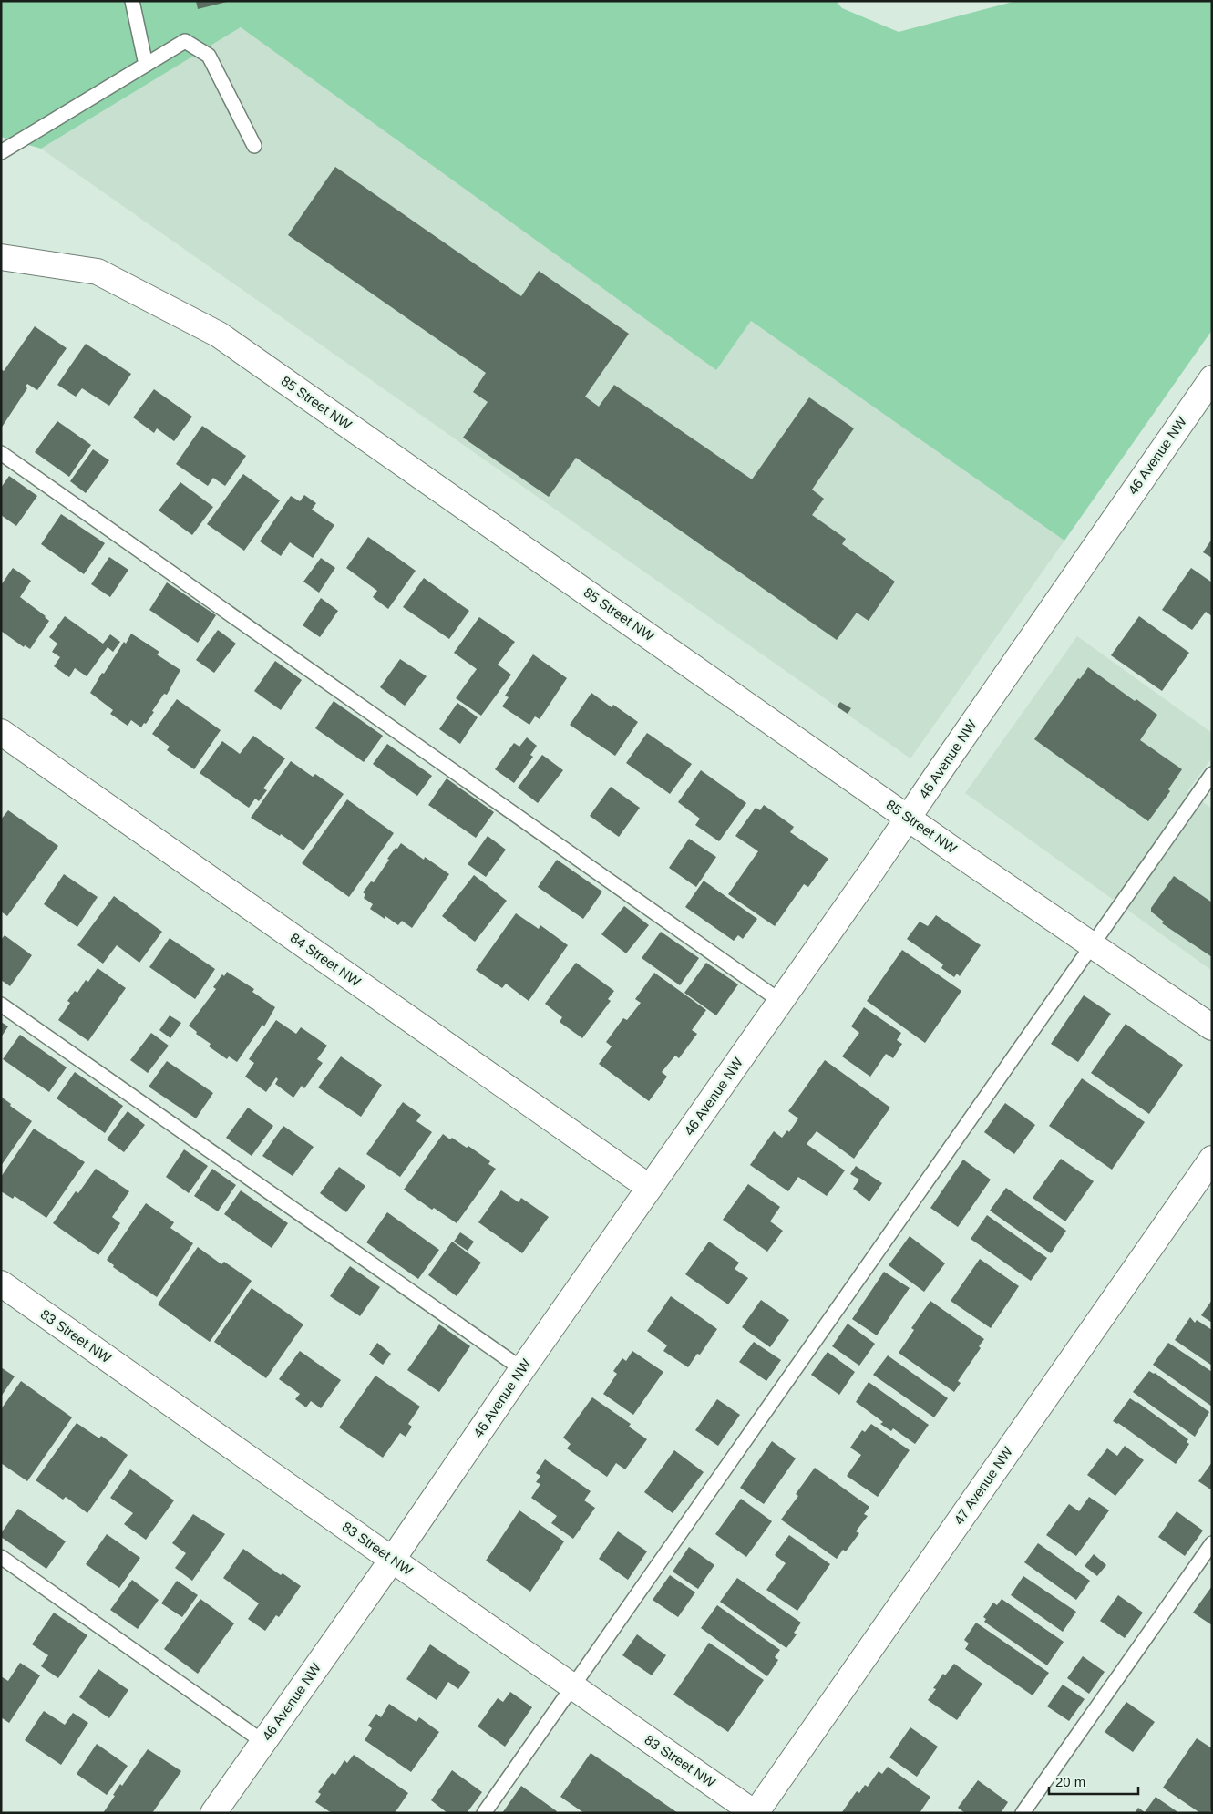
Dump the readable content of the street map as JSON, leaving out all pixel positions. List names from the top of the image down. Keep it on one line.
{"streets":{"street":["85 Street NW","46 Avenue NW","84 Street NW","83 Street NW","47 Avenue NW"]},"crossings":[["85 Street NW","46 Avenue NW"],["46 Avenue NW","84 Street NW"],["46 Avenue NW","83 Street NW"],["83 Street NW","47 Avenue NW"]],"scale_bar":"20 m"}
